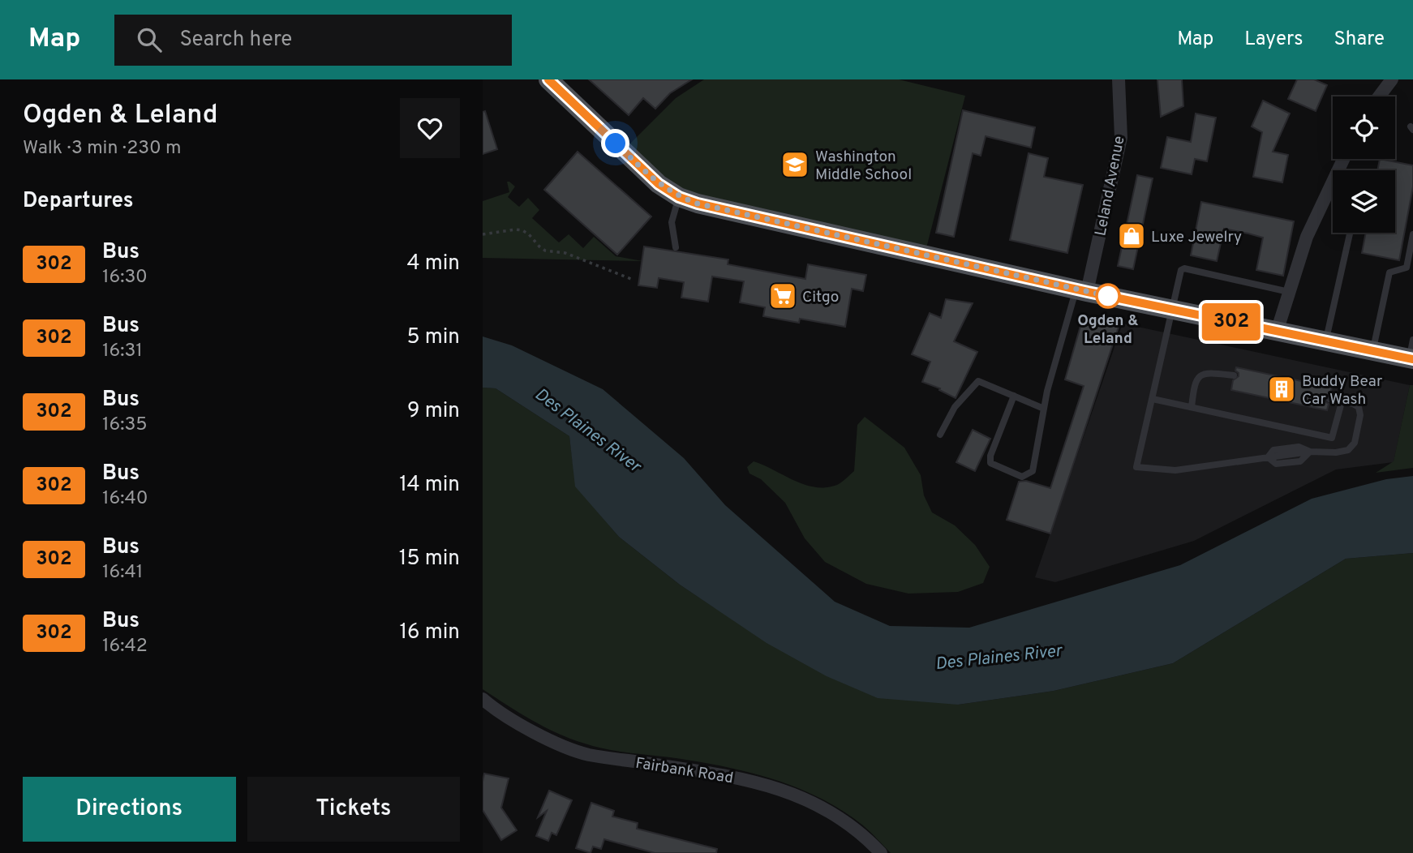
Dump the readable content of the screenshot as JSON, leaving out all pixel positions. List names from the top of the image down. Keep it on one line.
{"streets":{"street":["Leland Avenue","Fairbank Road"]},"water":["Des Plaines River"],"places":{"school or university":["Washington Middle School"],"shop":["Luxe Jewelry"],"supermarket":["Citgo"],"other":["Ogden & Leland"],"building":["Buddy Bear Car Wash"]},"lines":["bus line 302"],"page":{"header":"Map","search":"Search here","nav":["Map","Layers","Share"],"heading":[["Ogden & Leland","Walk · 3 min · 230 m"],"Departures"],"on_map":"302","list":[{"mark":"302","name":"Bus","note":"16:30","value":"4 min"},{"mark":"302","name":"Bus","note":"16:31","value":"5 min"},{"mark":"302","name":"Bus","note":"16:35","value":"9 min"},{"mark":"302","name":"Bus","note":"16:40","value":"14 min"},{"mark":"302","name":"Bus","note":"16:41","value":"15 min"},{"mark":"302","name":"Bus","note":"16:42","value":"16 min"}],"buttons":["Directions","Tickets"]}}
